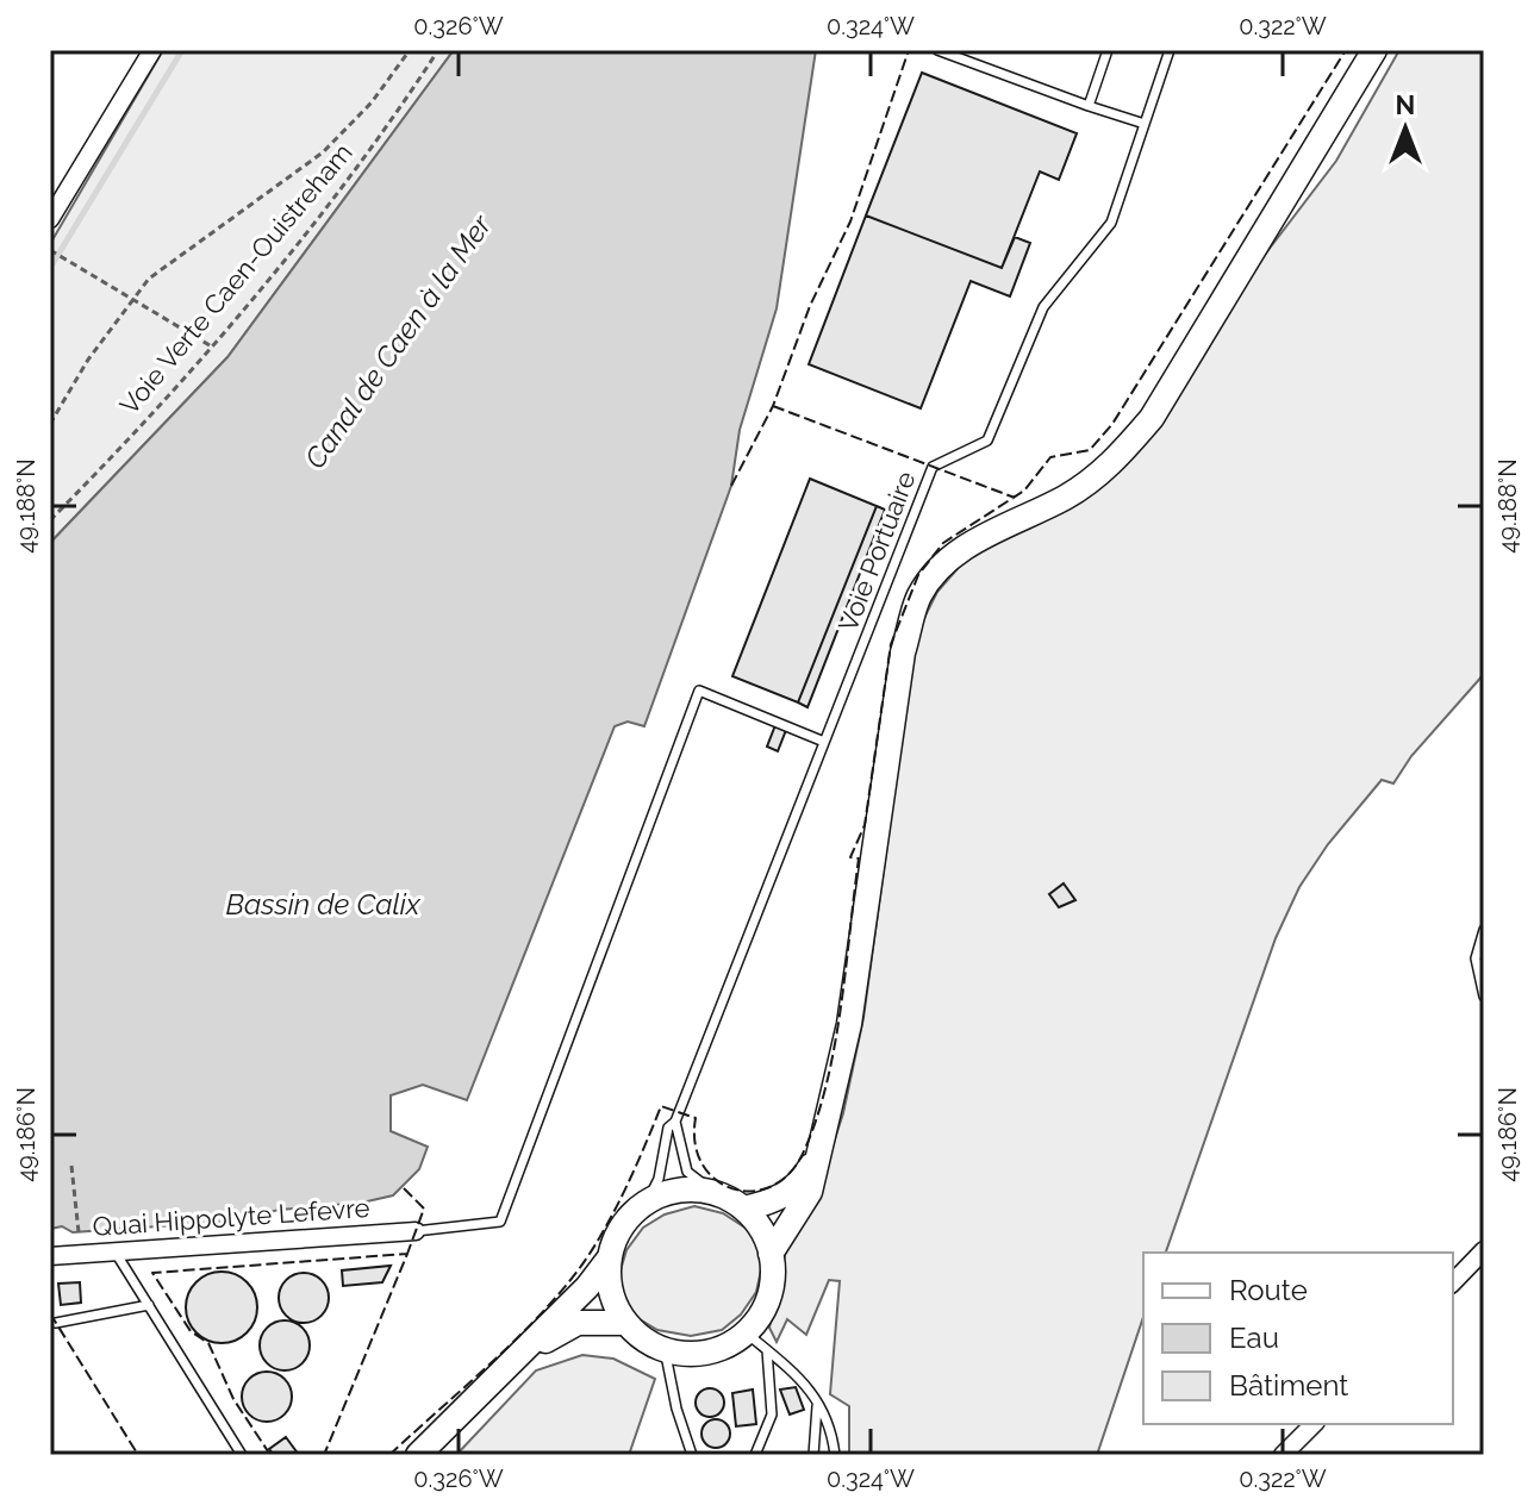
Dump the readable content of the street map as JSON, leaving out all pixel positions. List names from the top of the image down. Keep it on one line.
{"streets":{"street":["Quai Hippolyte Lefevre"],"lane":["Voie Portuaire"],"path":["Voie Verte Caen-Ouistreham"]},"water":["Canal de Caen à la Mer","Bassin de Calix"],"legend":["Route","Eau","Bâtiment"],"north":"top","coordinates":["0.326°W","0.324°W","0.322°W","49.188°N","49.186°N"]}
